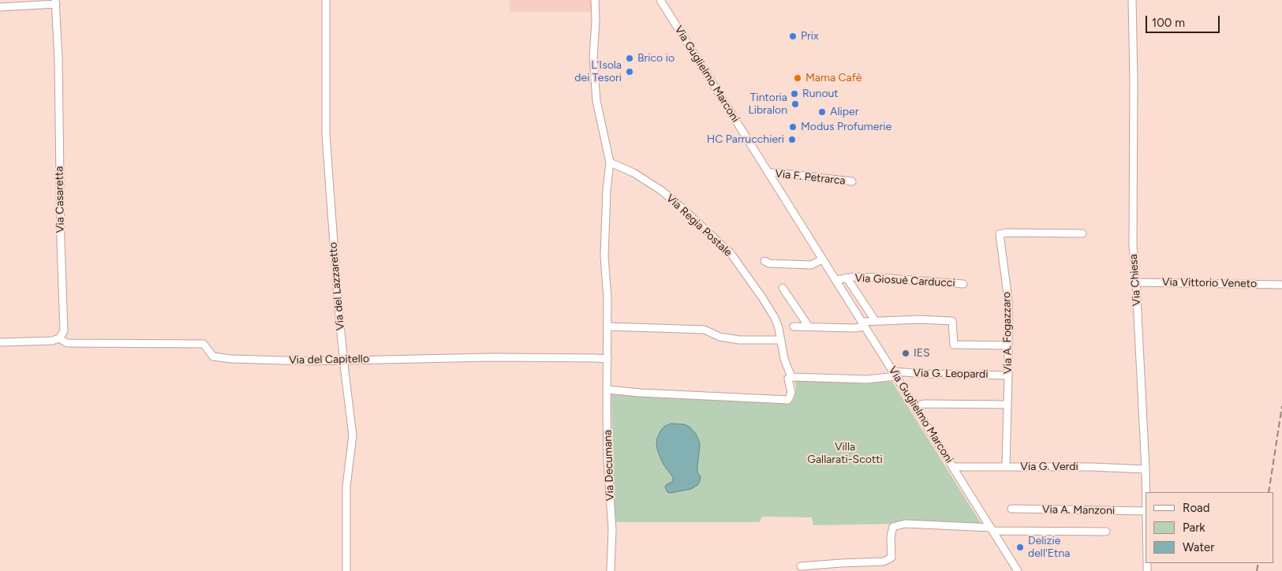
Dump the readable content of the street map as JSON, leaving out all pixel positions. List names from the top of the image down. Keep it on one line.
{"streets":{"street":["Via Guglielmo Marconi","Via F. Petrarca","Via Casaretta","Via Regia Postale","Via Chiesa","Via Giosuè Carducci","Via Vittorio Veneto","Via del Lazzaretto","Via A. Fogazzaro","Via del Capitello","Via G. Leopardi","Via Decumana","Via G. Verdi","Via A. Manzoni"]},"crossings":[["Via Guglielmo Marconi","Via F. Petrarca"],["Via Guglielmo Marconi","Via Giosuè Carducci"],["Via Guglielmo Marconi","Via G. Leopardi"],["Via Guglielmo Marconi","Via G. Verdi"],["Via Casaretta","Via del Capitello"],["Via Regia Postale","Via Decumana"],["Via Chiesa","Via Vittorio Veneto"],["Via Chiesa","Via G. Verdi"],["Via Chiesa","Via A. Manzoni"],["Via del Lazzaretto","Via del Capitello"],["Via A. Fogazzaro","Via G. Leopardi"],["Via A. Fogazzaro","Via G. Verdi"],["Via del Capitello","Via Decumana"]],"parks":["Villa Gallarati-Scotti"],"places":["Prix","Brico io","L'Isola dei Tesori","Mama Cafè","Runout","Tintoria Libralon","Aliper","Modus Profumerie","HC Parrucchieri","IES","Delizie dell'Etna"],"legend":["Road","Park","Water"],"scale_bar":"100 m"}
